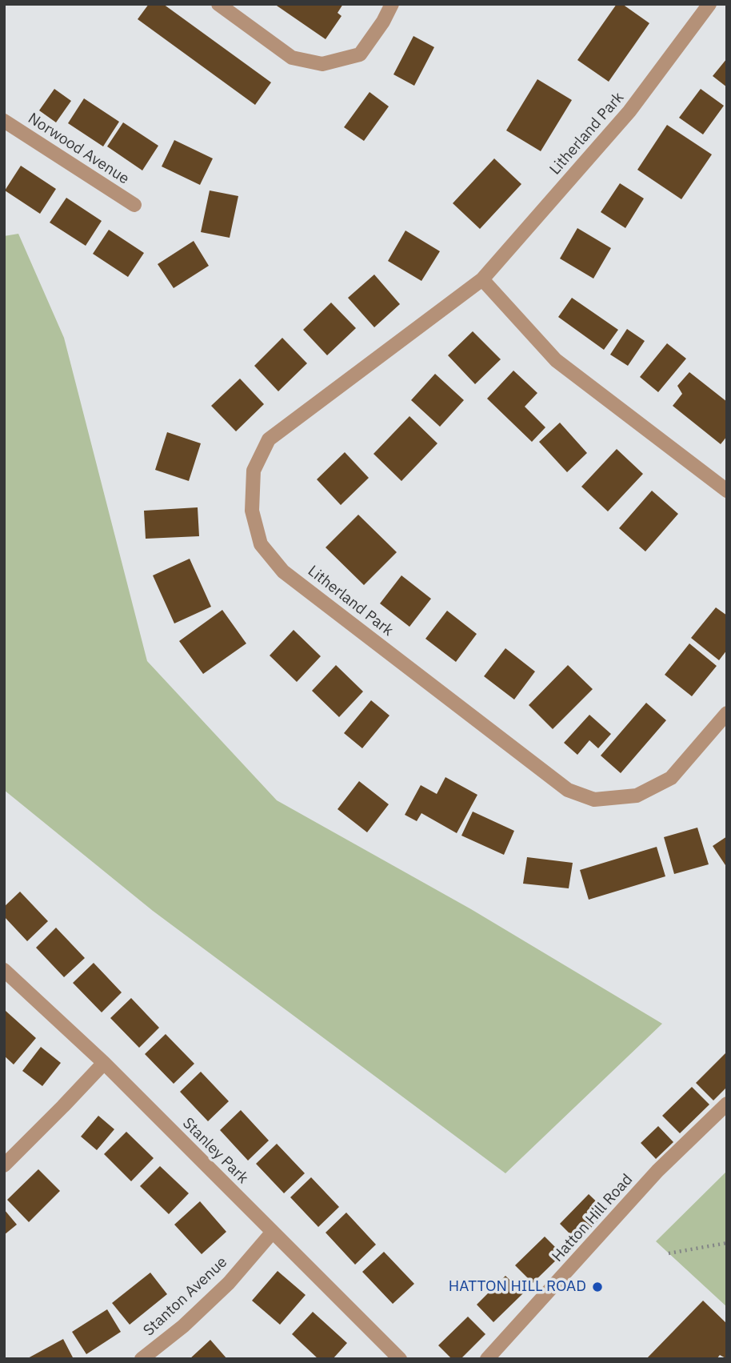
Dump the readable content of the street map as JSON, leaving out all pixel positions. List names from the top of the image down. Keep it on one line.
{"streets":{"street":["Litherland Park","Norwood Avenue","Stanley Park","Hatton Hill Road","Stanton Avenue"]},"crossings":[["Stanley Park","Stanton Avenue"]],"places":["HATTON HILL ROAD"]}
